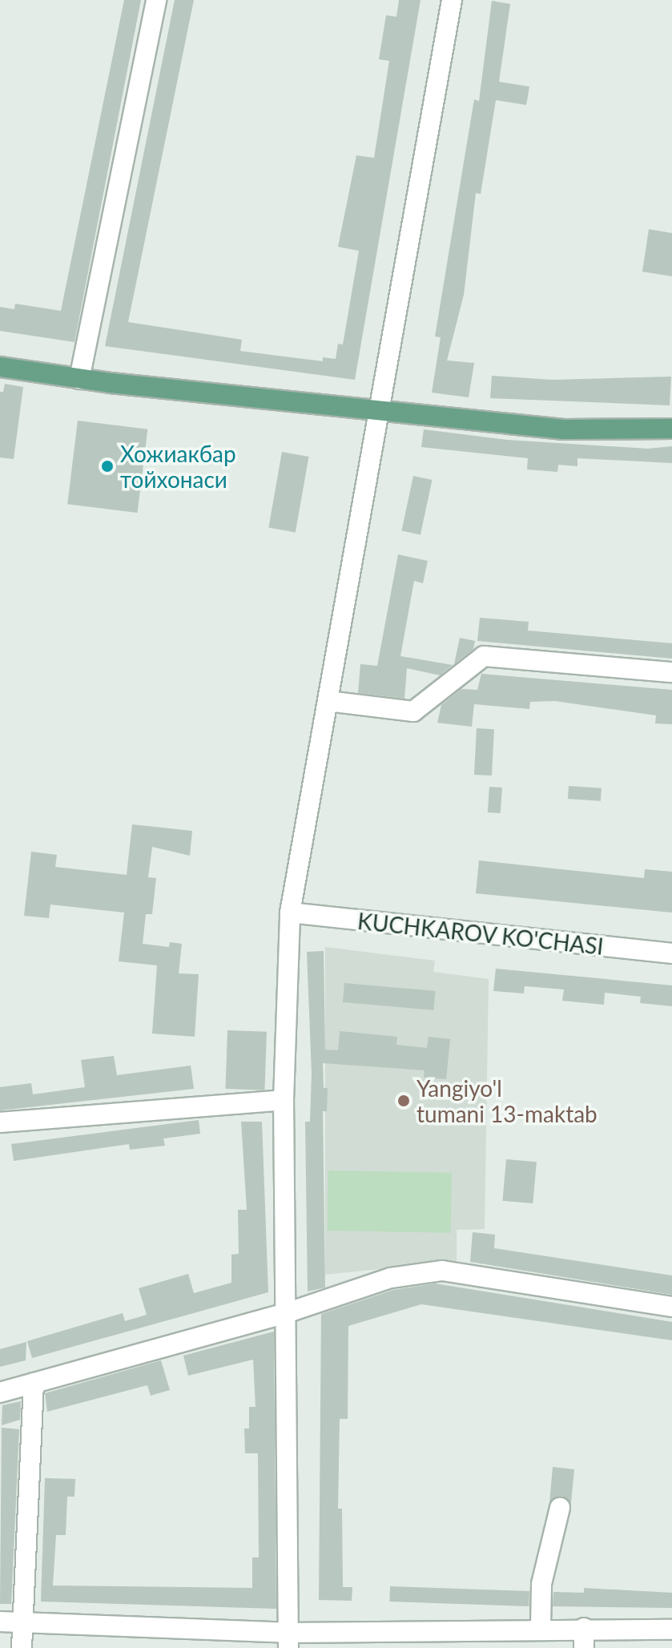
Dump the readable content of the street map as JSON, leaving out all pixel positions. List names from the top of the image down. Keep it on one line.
{"streets":{"street":["KUCHKAROV KO'CHASI"]},"places":["Хожиакбар тойхонаси","Yangiyo'l tumani 13-maktab"]}
